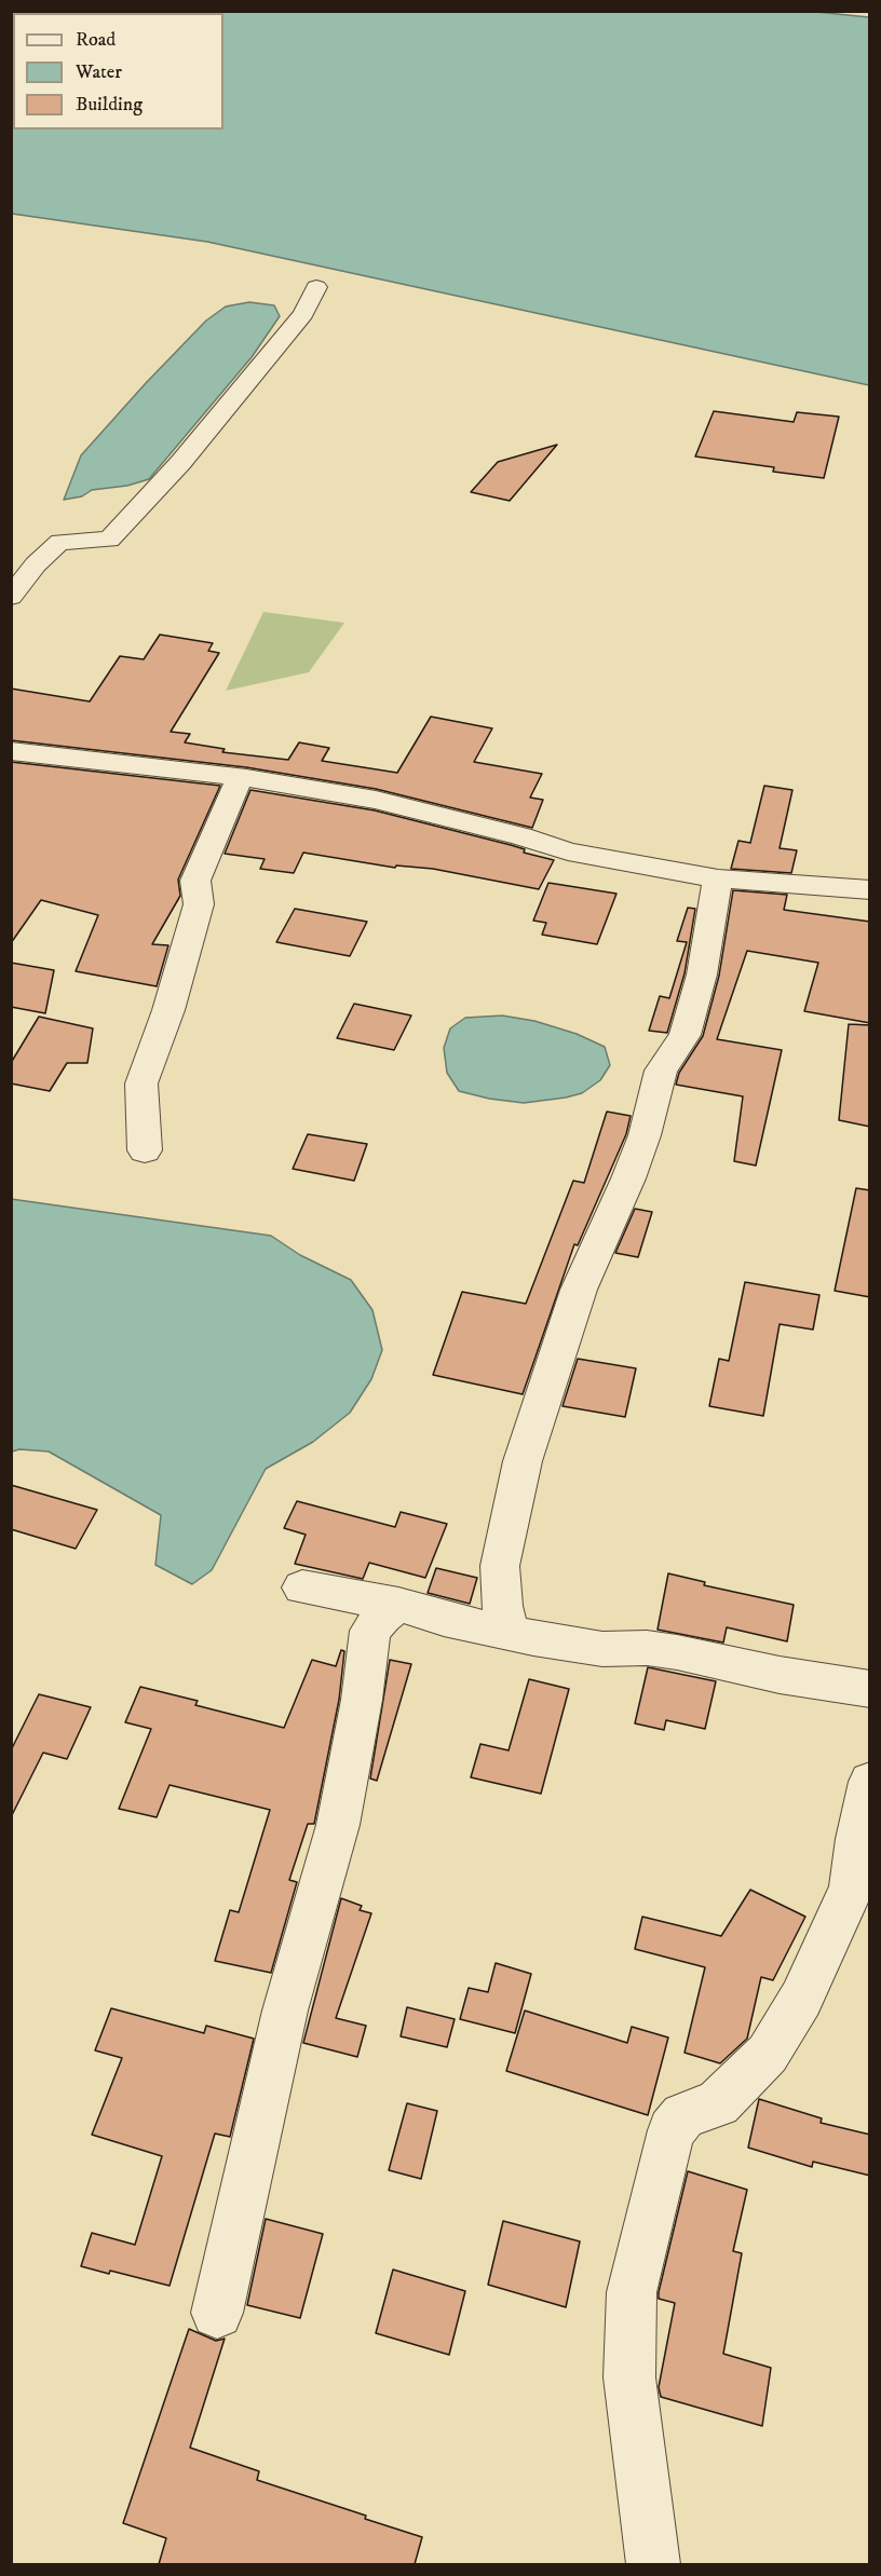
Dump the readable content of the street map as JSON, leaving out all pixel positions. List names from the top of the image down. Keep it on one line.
{"legend":["Road","Water","Building"]}
